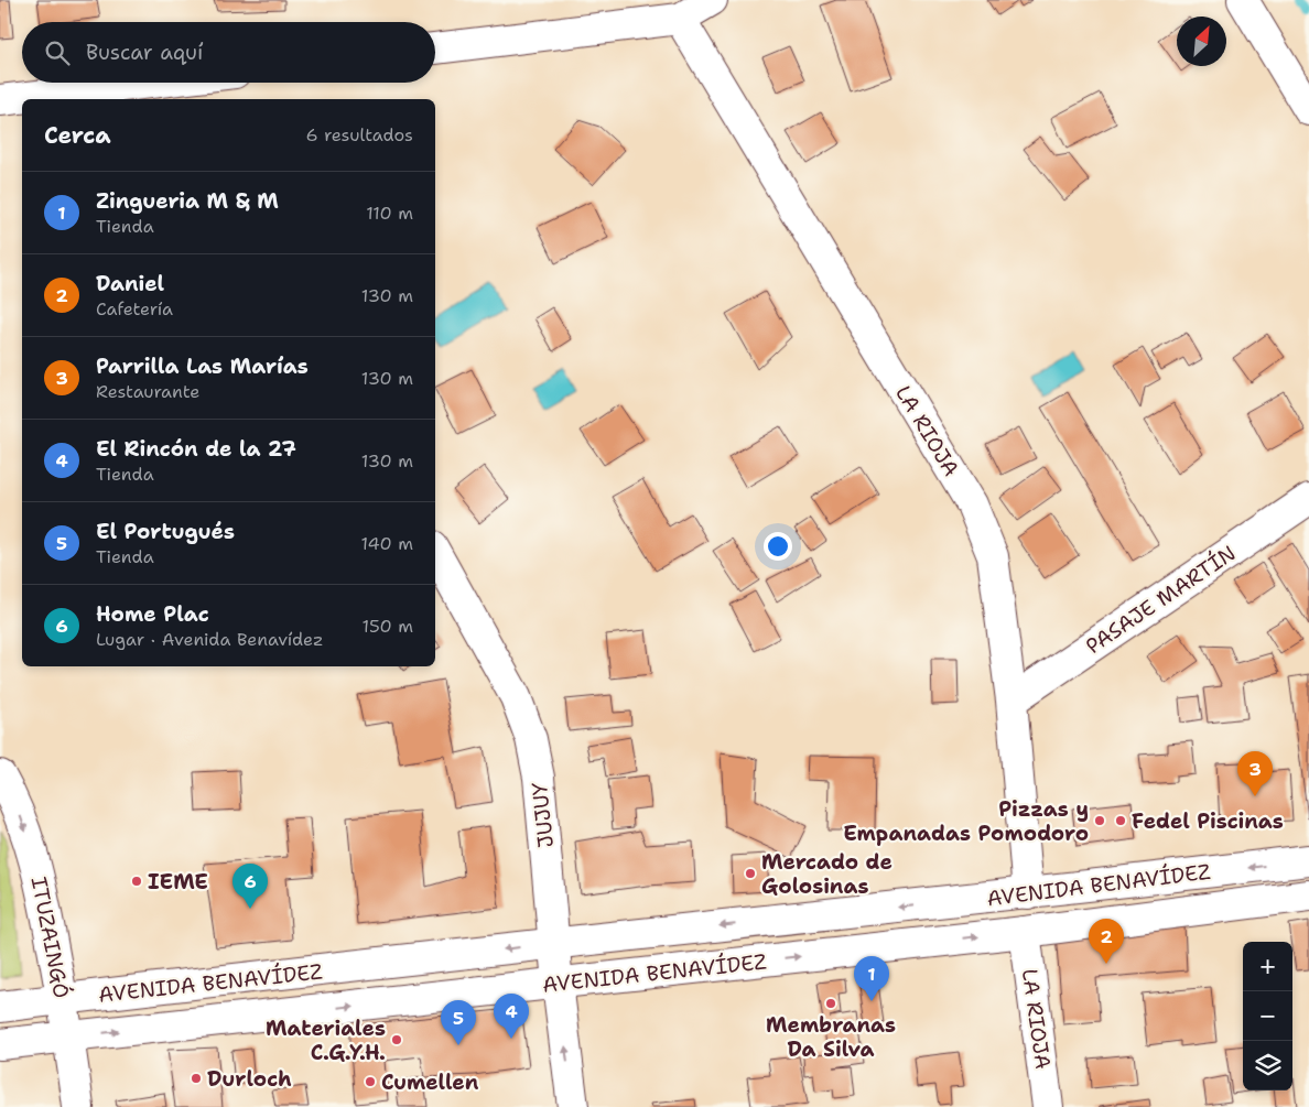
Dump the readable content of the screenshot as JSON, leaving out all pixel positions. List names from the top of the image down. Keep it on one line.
{"streets":{"street":["LA RIOJA","PASAJE MARTÍN","JUJUY","AVENIDA BENAVÍDEZ","ITUZAINGÓ"]},"crossings":[["LA RIOJA","PASAJE MARTÍN"],["LA RIOJA","AVENIDA BENAVÍDEZ"],["JUJUY","AVENIDA BENAVÍDEZ"],["AVENIDA BENAVÍDEZ","ITUZAINGÓ"]],"one_way":["ITUZAINGÓ"],"places":["Pizzas y Empanadas Pomodoro","Fedel Piscinas","Mercado de Golosinas","IEME","Membranas Da Silva","Materiales C.G.Y.H.","Durloch","Cumellen"],"north":"top right","page":{"search":"Buscar aquí","heading":["Cerca","6 resultados"],"list":[{"mark":"1","name":"Zingueria M & M","note":"Tienda","value":"110 m"},{"mark":"2","name":"Daniel","note":"Cafetería","value":"130 m"},{"mark":"3","name":"Parrilla Las Marías","note":"Restaurante","value":"130 m"},{"mark":"4","name":"El Rincón de la 27","note":"Tienda","value":"130 m"},{"mark":"5","name":"El Portugués","note":"Tienda","value":"140 m"},{"mark":"6","name":"Home Plac","note":"Lugar · Avenida Benavídez","value":"150 m"}],"pins":["3","6","2","1","4","5"],"map_buttons":["+","−"]}}
